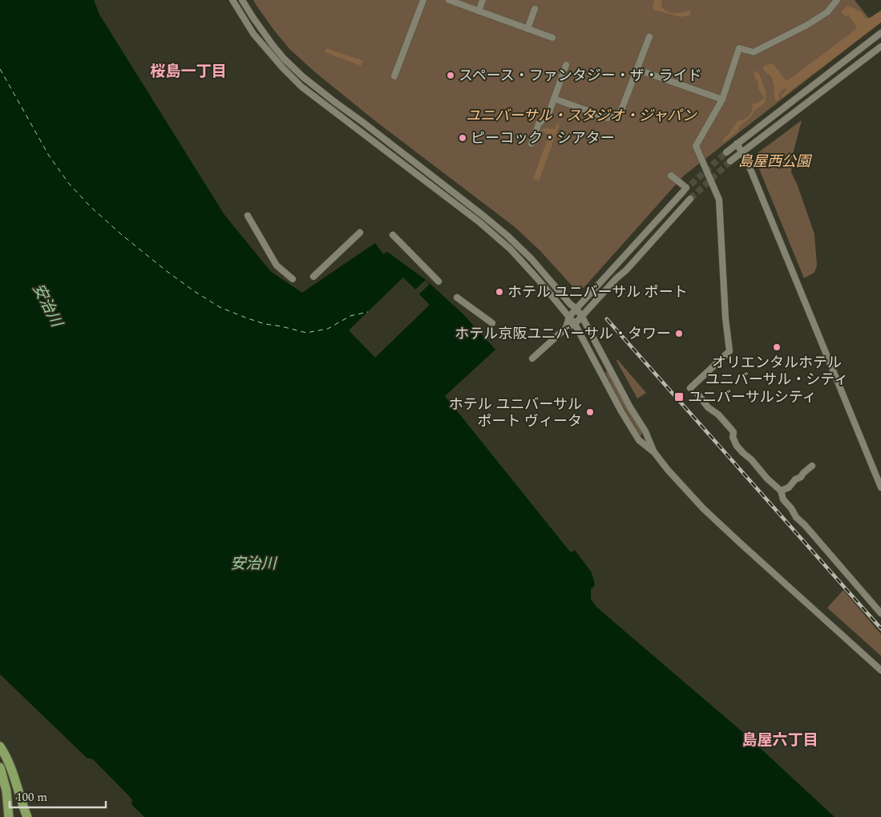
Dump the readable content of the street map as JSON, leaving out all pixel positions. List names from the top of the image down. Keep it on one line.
{"districts":["桜島一丁目","島屋六丁目"],"water":["安治川"],"parks":["ユニバーサル・スタジオ・ジャパン","島屋西公園"],"places":{"other":["スペース・ファンタジー・ザ・ライド","ピーコック・シアター","ホテル ユニバーサル ポート","ホテル京阪ユニバーサル・タワー","オリエンタルホテル ユニバーサル・シティ","ホテル ユニバーサル ポート ヴィータ"],"transit":["ユニバーサルシティ"]},"scale_bar":"100 m"}
